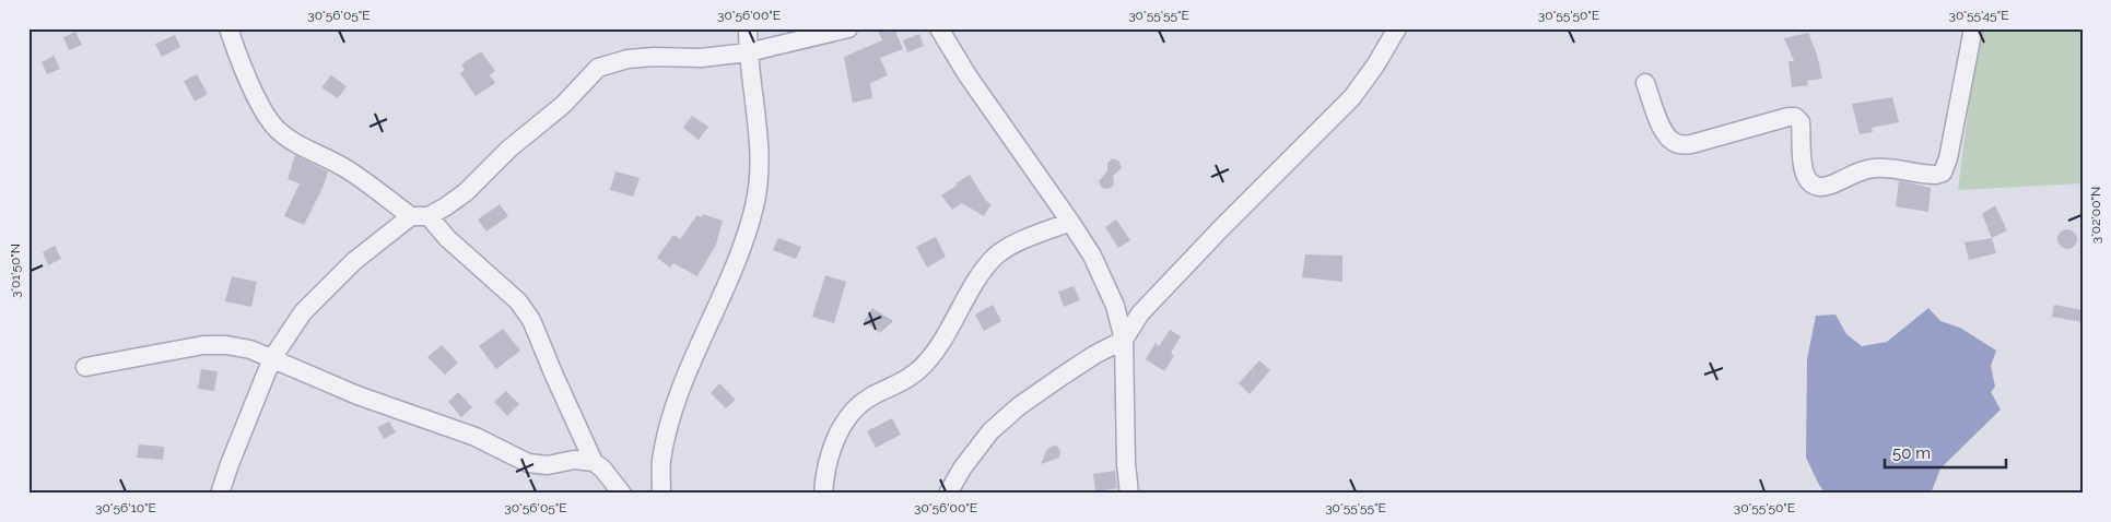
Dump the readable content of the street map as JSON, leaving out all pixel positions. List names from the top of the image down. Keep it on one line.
{"scale_bar":"50 m","coordinates":["30°56'05\"E","30°56'00\"E","30°55'55\"E","30°55'50\"E","30°55'45\"E","3°02'00\"N","3°01'50\"N","30°56'10\"E"]}
